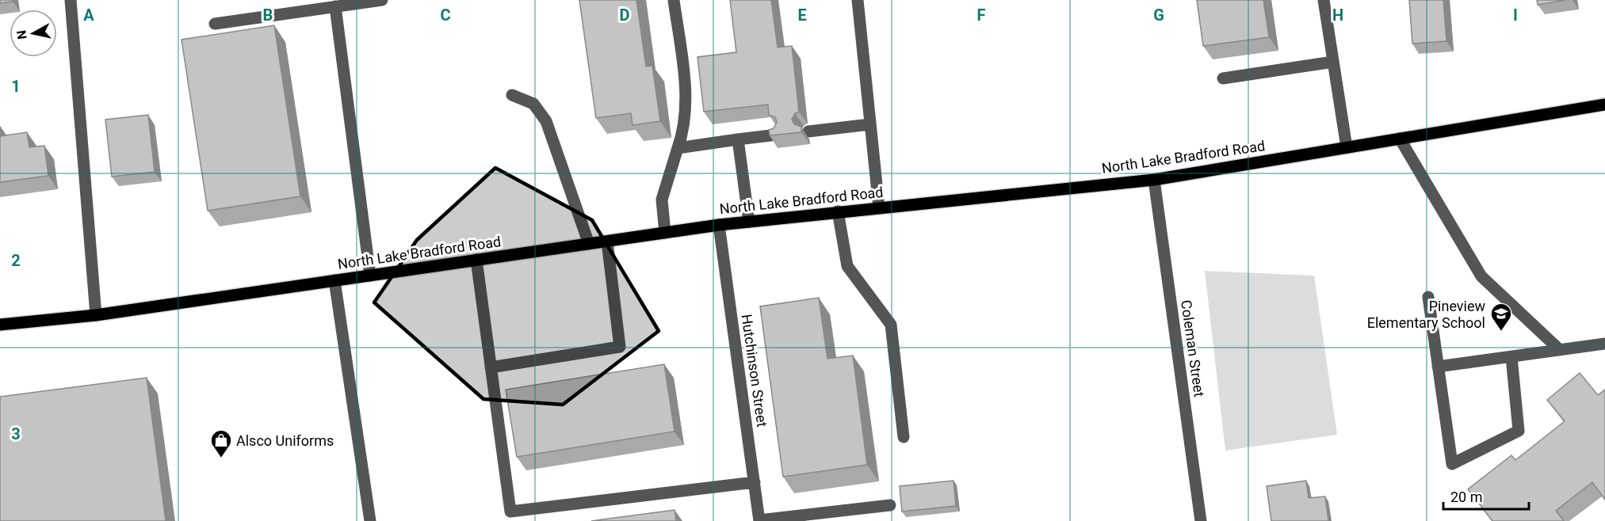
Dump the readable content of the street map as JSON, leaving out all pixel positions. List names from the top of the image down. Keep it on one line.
{"streets":{"main road":["North Lake Bradford Road"],"street":["Coleman Street","Hutchinson Street"]},"crossings":[["North Lake Bradford Road","Coleman Street"],["North Lake Bradford Road","Hutchinson Street"]],"places":{"school or university":["Pineview Elementary School"],"shop":["Alsco Uniforms"]},"scale_bar":"20 m","north":"left","grid":{"columns":["A","B","C","D","E","F","G","H","I"],"rows":["1","2","3"]}}
